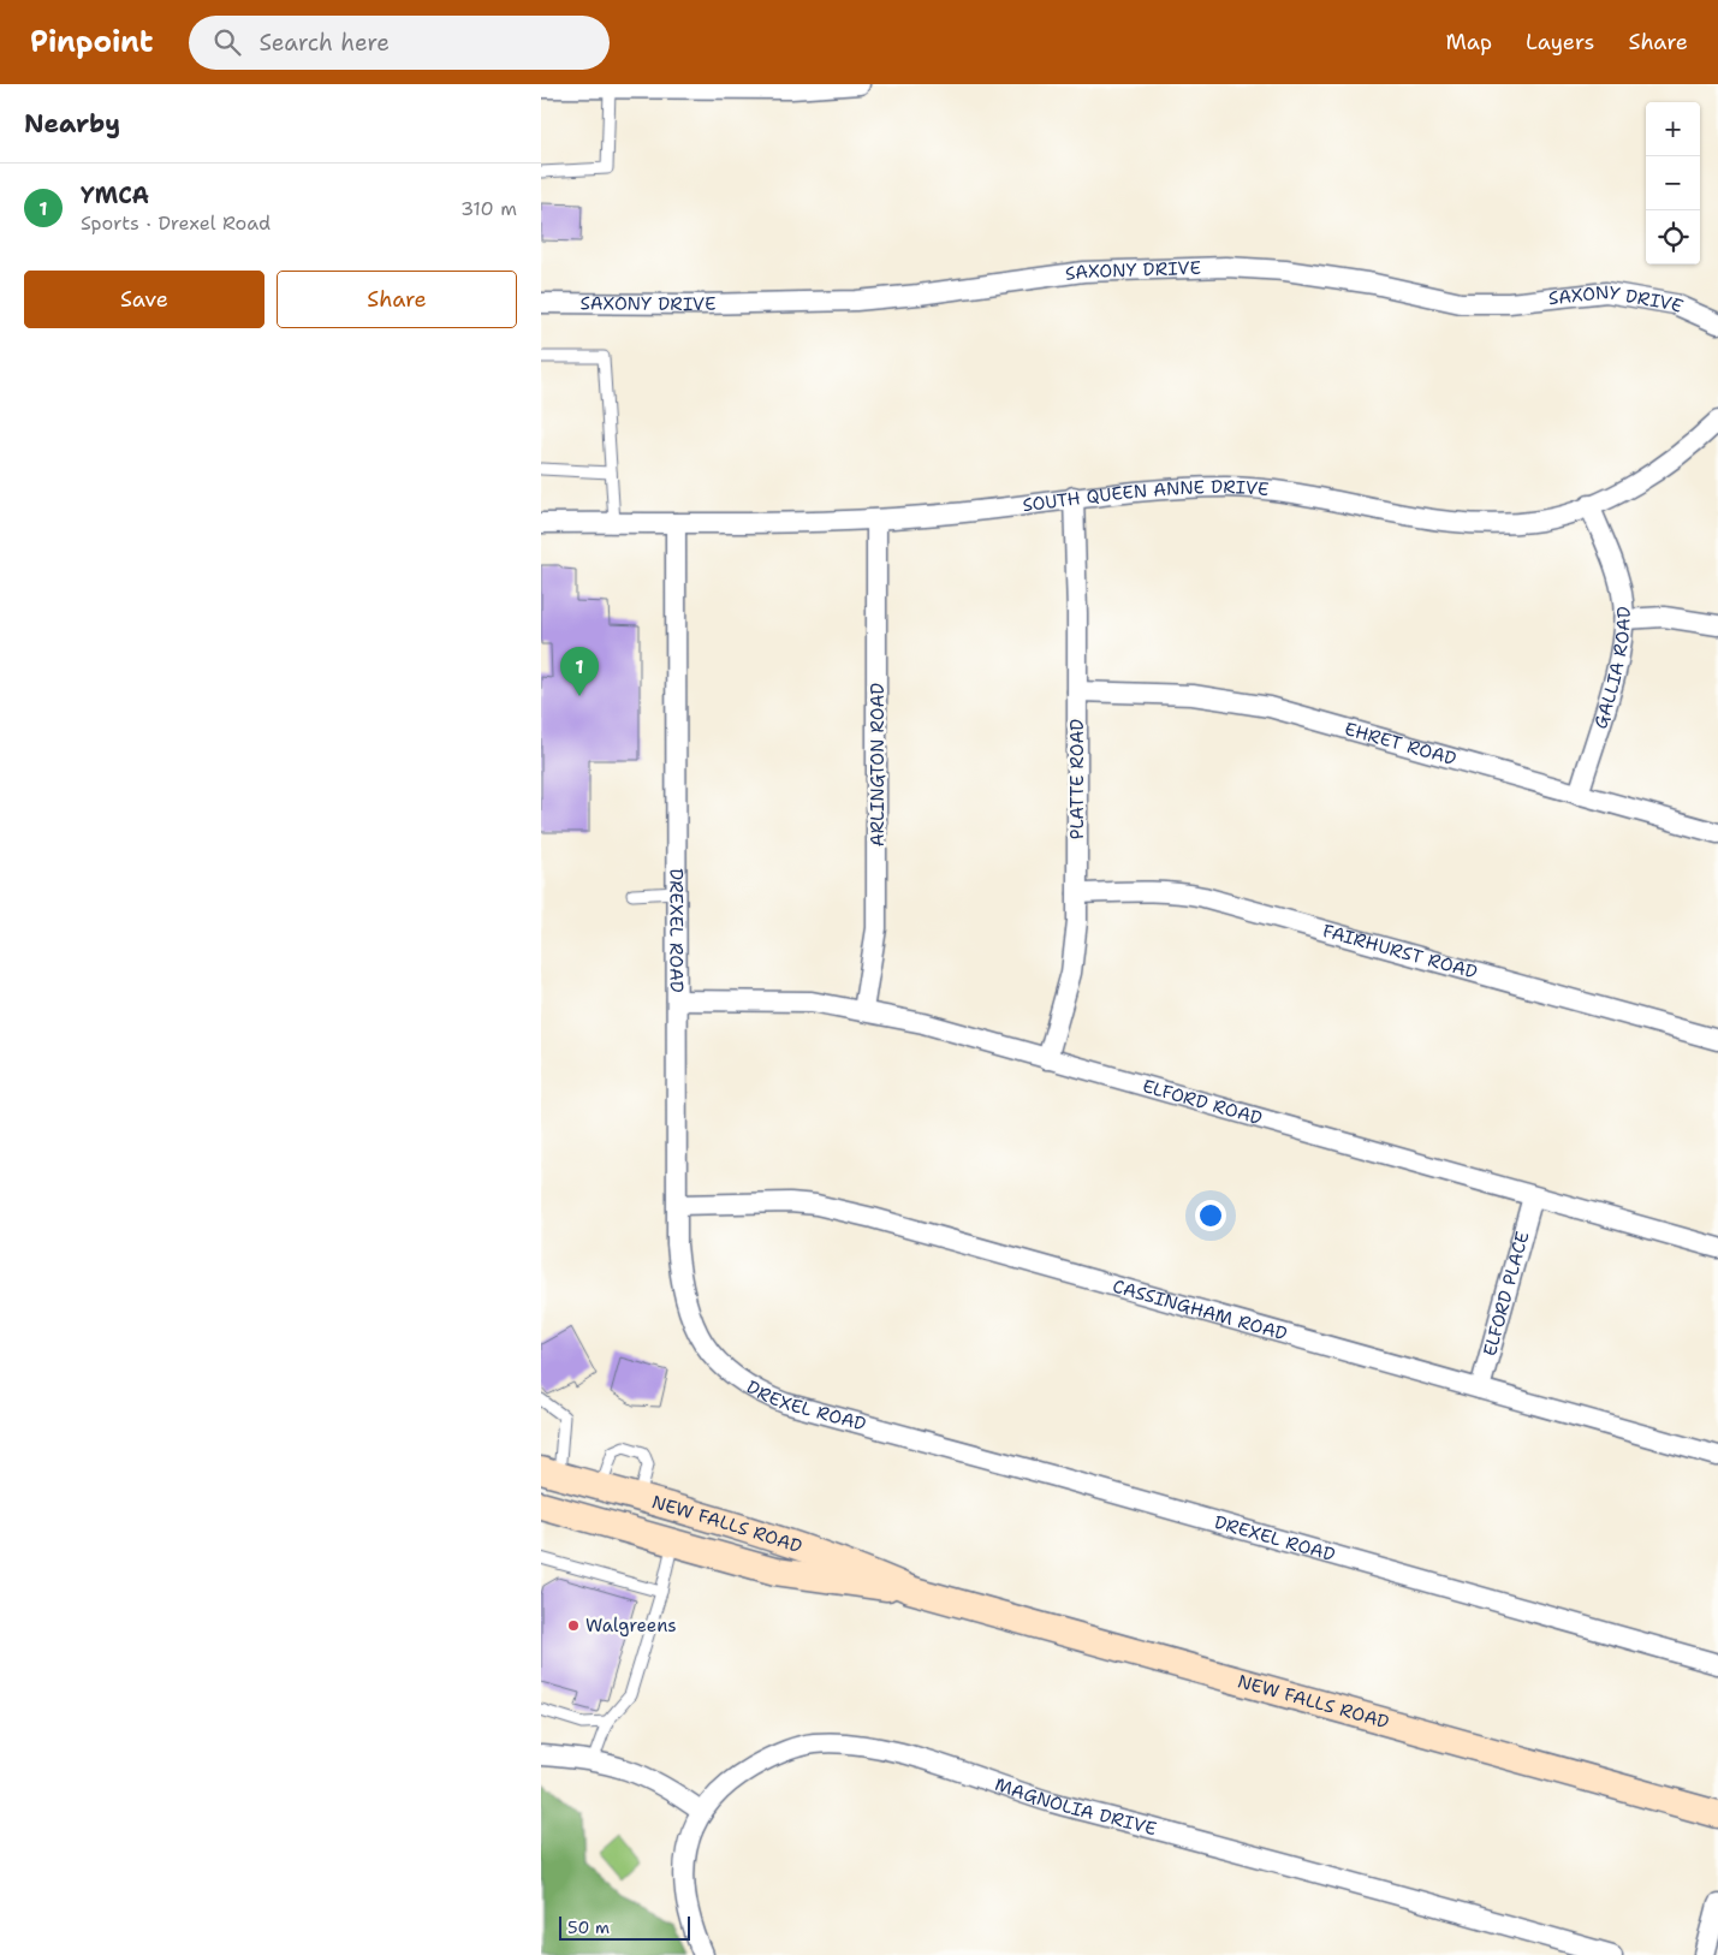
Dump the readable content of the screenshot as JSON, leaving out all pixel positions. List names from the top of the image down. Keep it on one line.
{"streets":{"main road":["NEW FALLS ROAD"],"street":["SAXONY DRIVE","SOUTH QUEEN ANNE DRIVE","GALLIA ROAD","EHRET ROAD","ARLINGTON ROAD","PLATTE ROAD","DREXEL ROAD","FAIRHURST ROAD","ELFORD ROAD","ELFORD PLACE","CASSINGHAM ROAD","MAGNOLIA DRIVE"]},"crossings":[["SOUTH QUEEN ANNE DRIVE","GALLIA ROAD"],["SOUTH QUEEN ANNE DRIVE","ARLINGTON ROAD"],["SOUTH QUEEN ANNE DRIVE","PLATTE ROAD"],["SOUTH QUEEN ANNE DRIVE","DREXEL ROAD"],["GALLIA ROAD","EHRET ROAD"],["EHRET ROAD","PLATTE ROAD"],["ARLINGTON ROAD","ELFORD ROAD"],["PLATTE ROAD","FAIRHURST ROAD"],["PLATTE ROAD","ELFORD ROAD"],["DREXEL ROAD","ELFORD ROAD"],["DREXEL ROAD","CASSINGHAM ROAD"],["ELFORD ROAD","ELFORD PLACE"],["ELFORD PLACE","CASSINGHAM ROAD"]],"places":["Walgreens"],"scale_bar":"50 m","page":{"header":"Pinpoint","search":"Search here","nav":["Map","Layers","Share"],"heading":"Nearby","map_buttons":["+","−"],"list":[{"mark":"1","name":"YMCA","note":"Sports · Drexel Road","value":"310 m"}],"buttons":["Save","Share"],"pins":"1","scale":"50 m"}}
